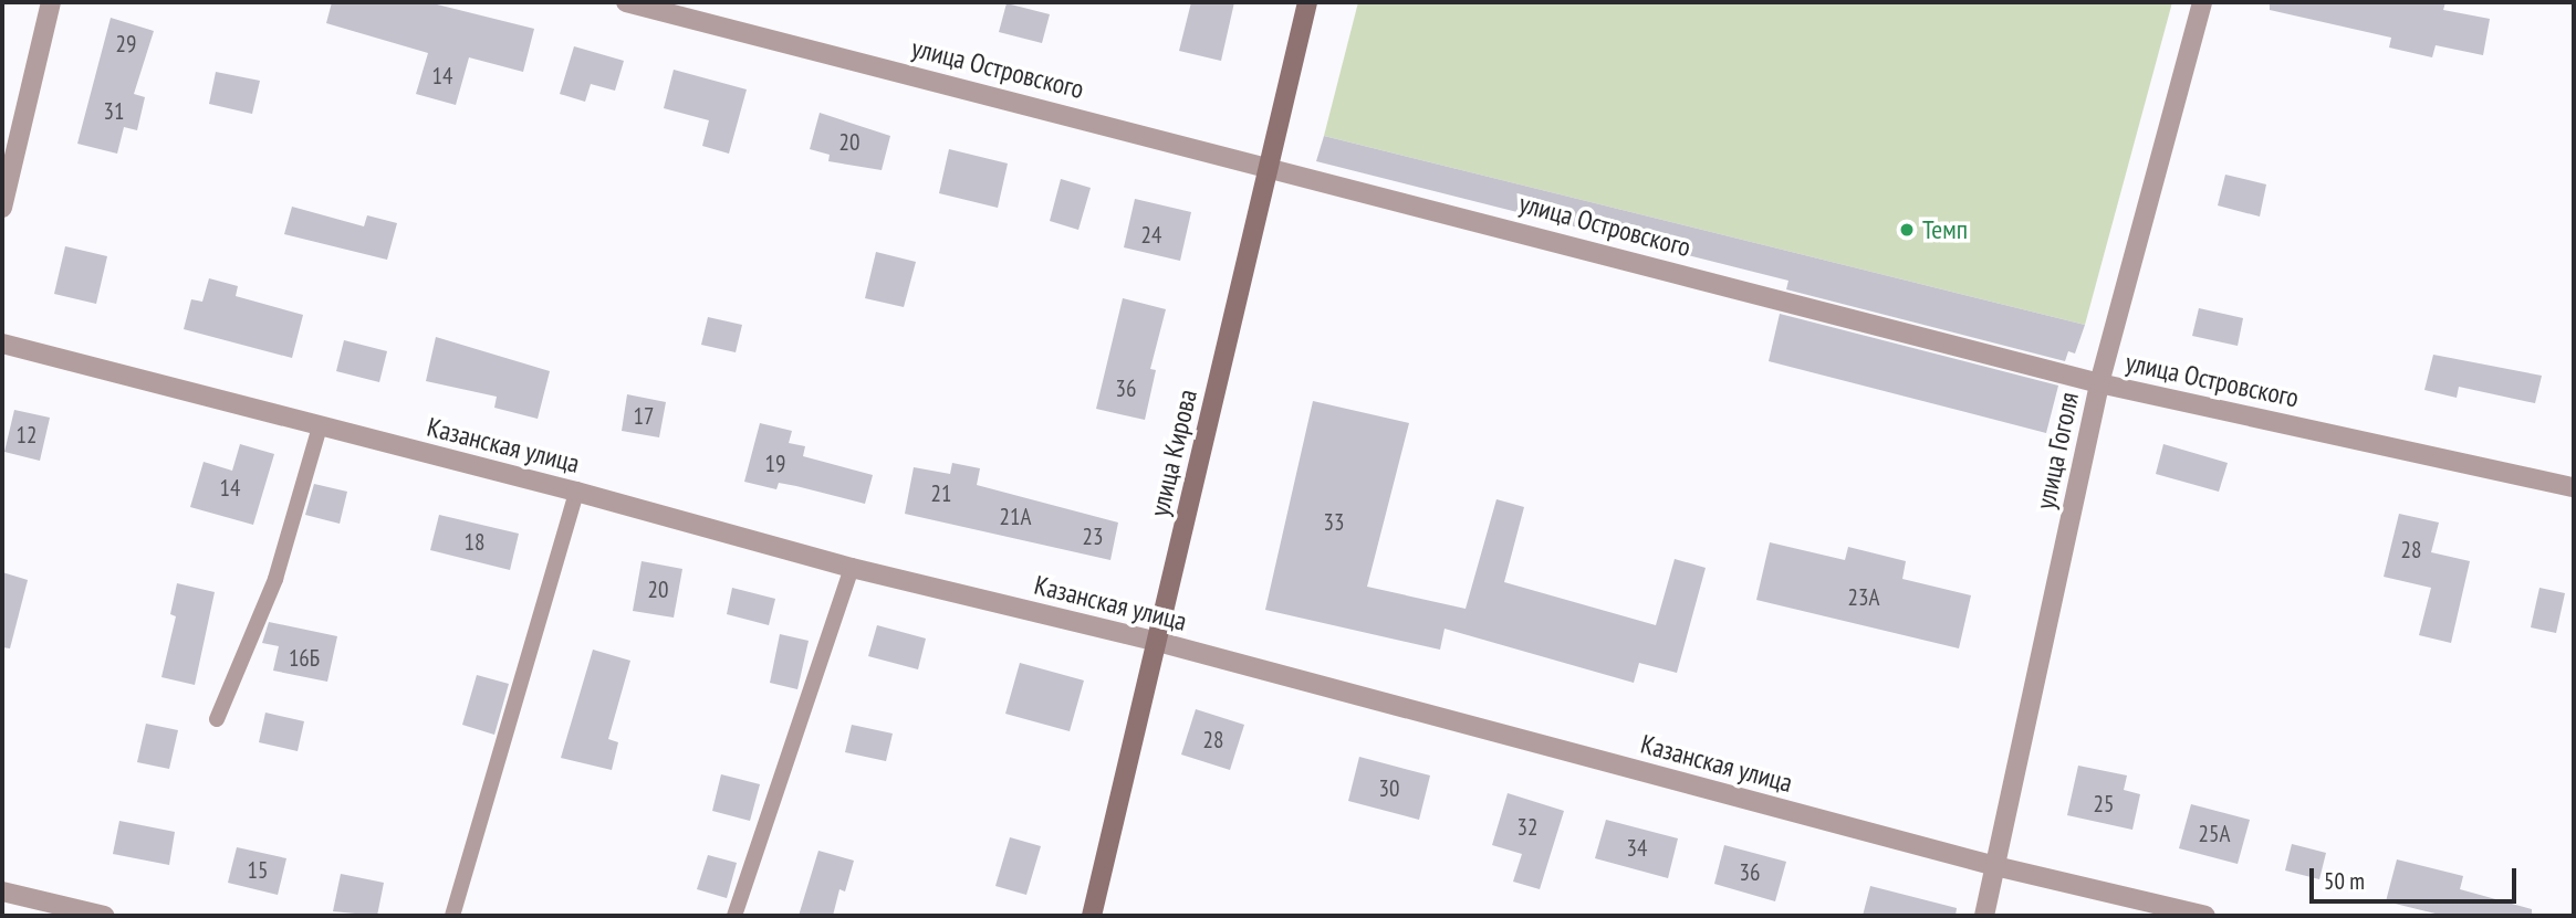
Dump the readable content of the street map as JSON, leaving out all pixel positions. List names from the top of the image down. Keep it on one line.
{"streets":{"street":["улица Островского","Казанская улица","улица Гоголя","улица Кирова"]},"crossings":[["улица Островского","улица Гоголя"],["улица Островского","улица Кирова"],["Казанская улица","улица Гоголя"],["Казанская улица","улица Кирова"]],"places":["Темп"],"house_numbers":["29","14","31","20","24","36","17","12","19","14","21","21А","33","23","18","28","20","23А","16Б","28","30","25","32","25А","34","15","36"],"scale_bar":"50 m"}
